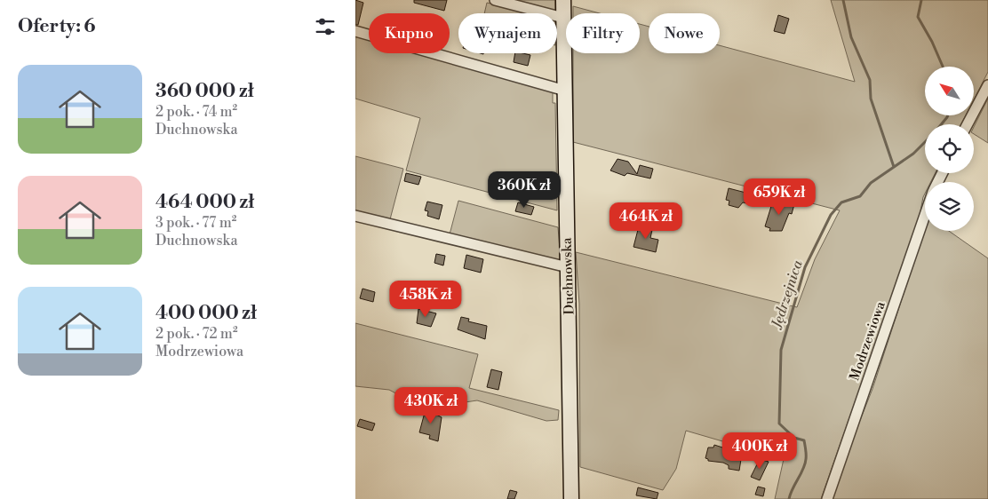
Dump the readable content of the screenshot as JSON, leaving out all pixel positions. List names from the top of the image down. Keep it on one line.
{"streets":{"street":["Duchnowska","Modrzewiowa"]},"water":["Jędrzejnica"],"north":"top left","page":{"heading":"Oferty: 6","chip":["Kupno","Wynajem","Filtry","Nowe"],"list":[{"name":"360 000 zł","note":"2 pok. · 74 m² · Duchnowska"},{"name":"464 000 zł","note":"3 pok. · 77 m² · Duchnowska"},{"name":"400 000 zł","note":"2 pok. · 72 m² · Modrzewiowa"}],"price":["360K zł","659K zł","464K zł","458K zł","430K zł","400K zł"]}}
